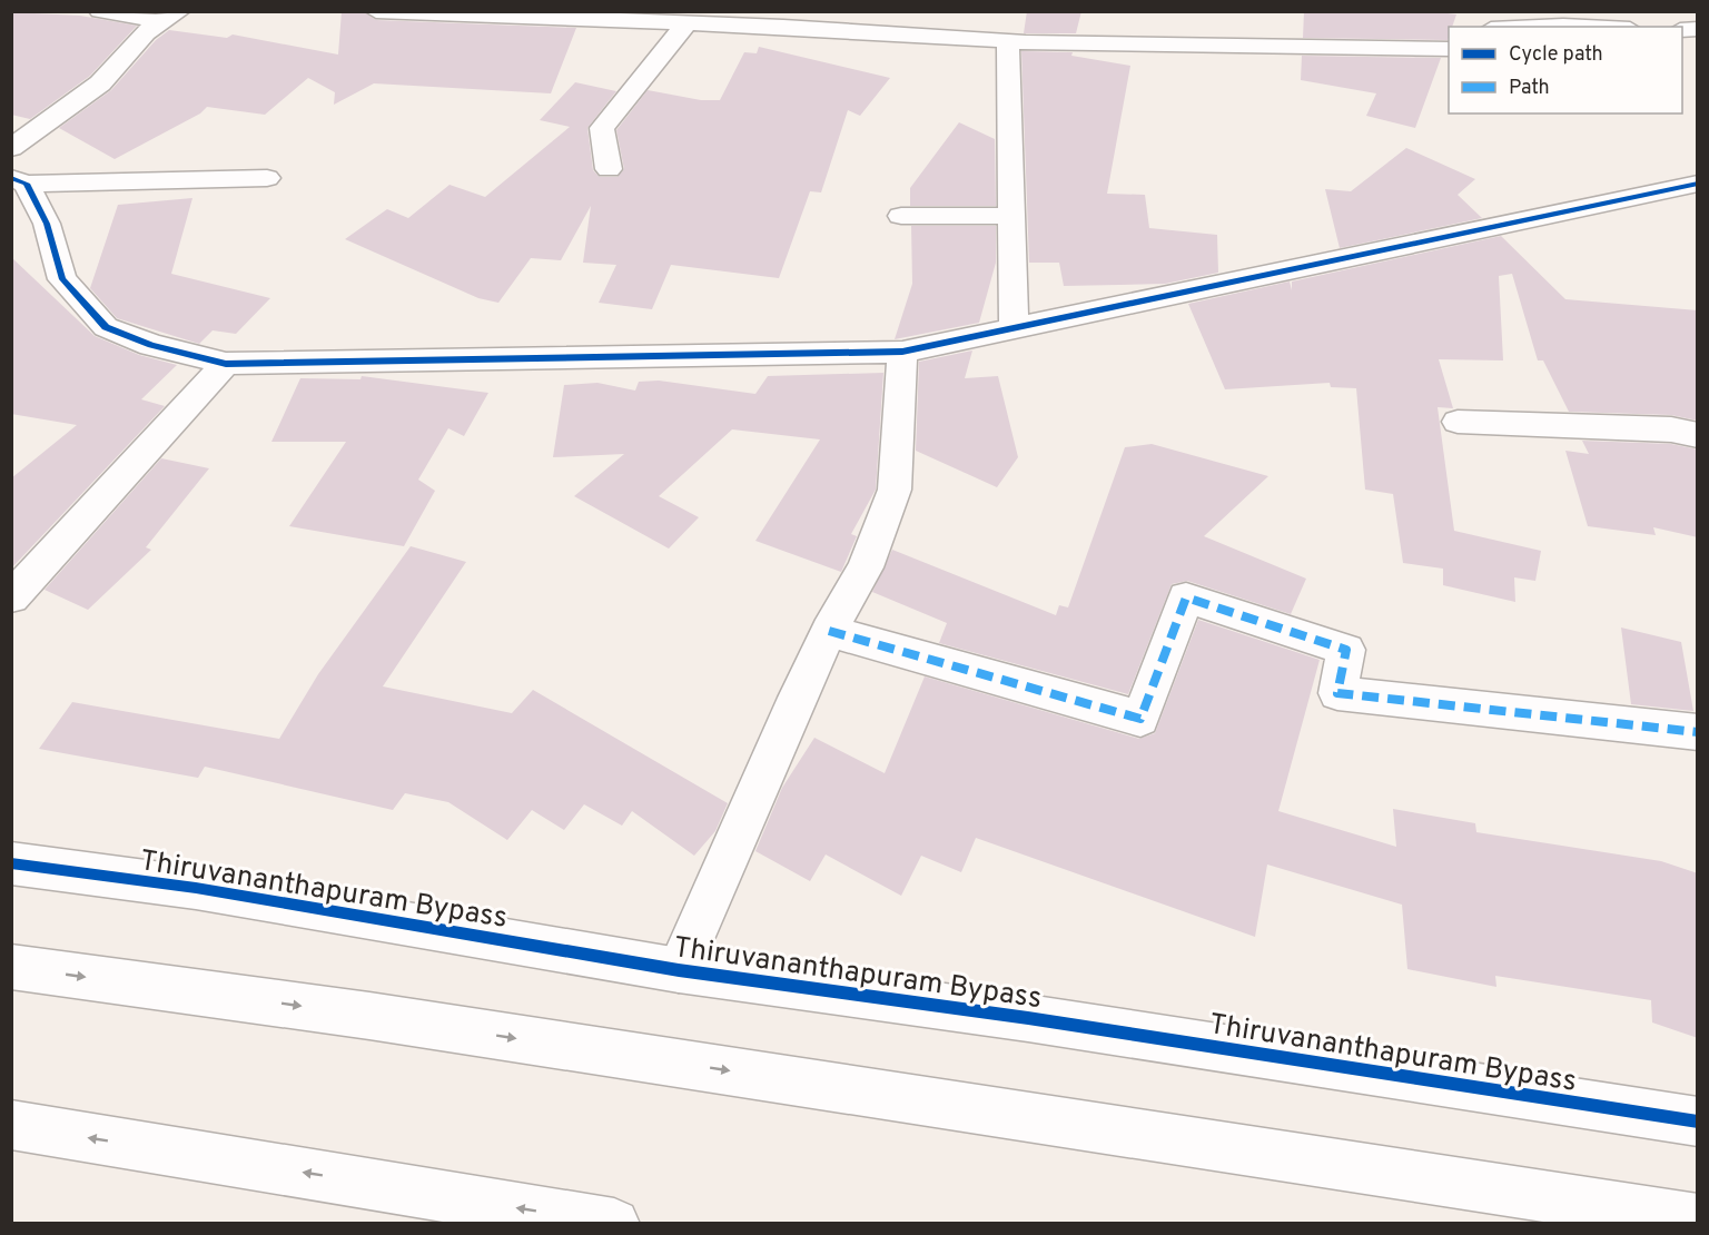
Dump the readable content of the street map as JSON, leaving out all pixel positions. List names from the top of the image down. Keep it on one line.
{"streets":{"main road":["Thiruvananthapuram Bypass"]},"legend":["Cycle path","Path"]}
